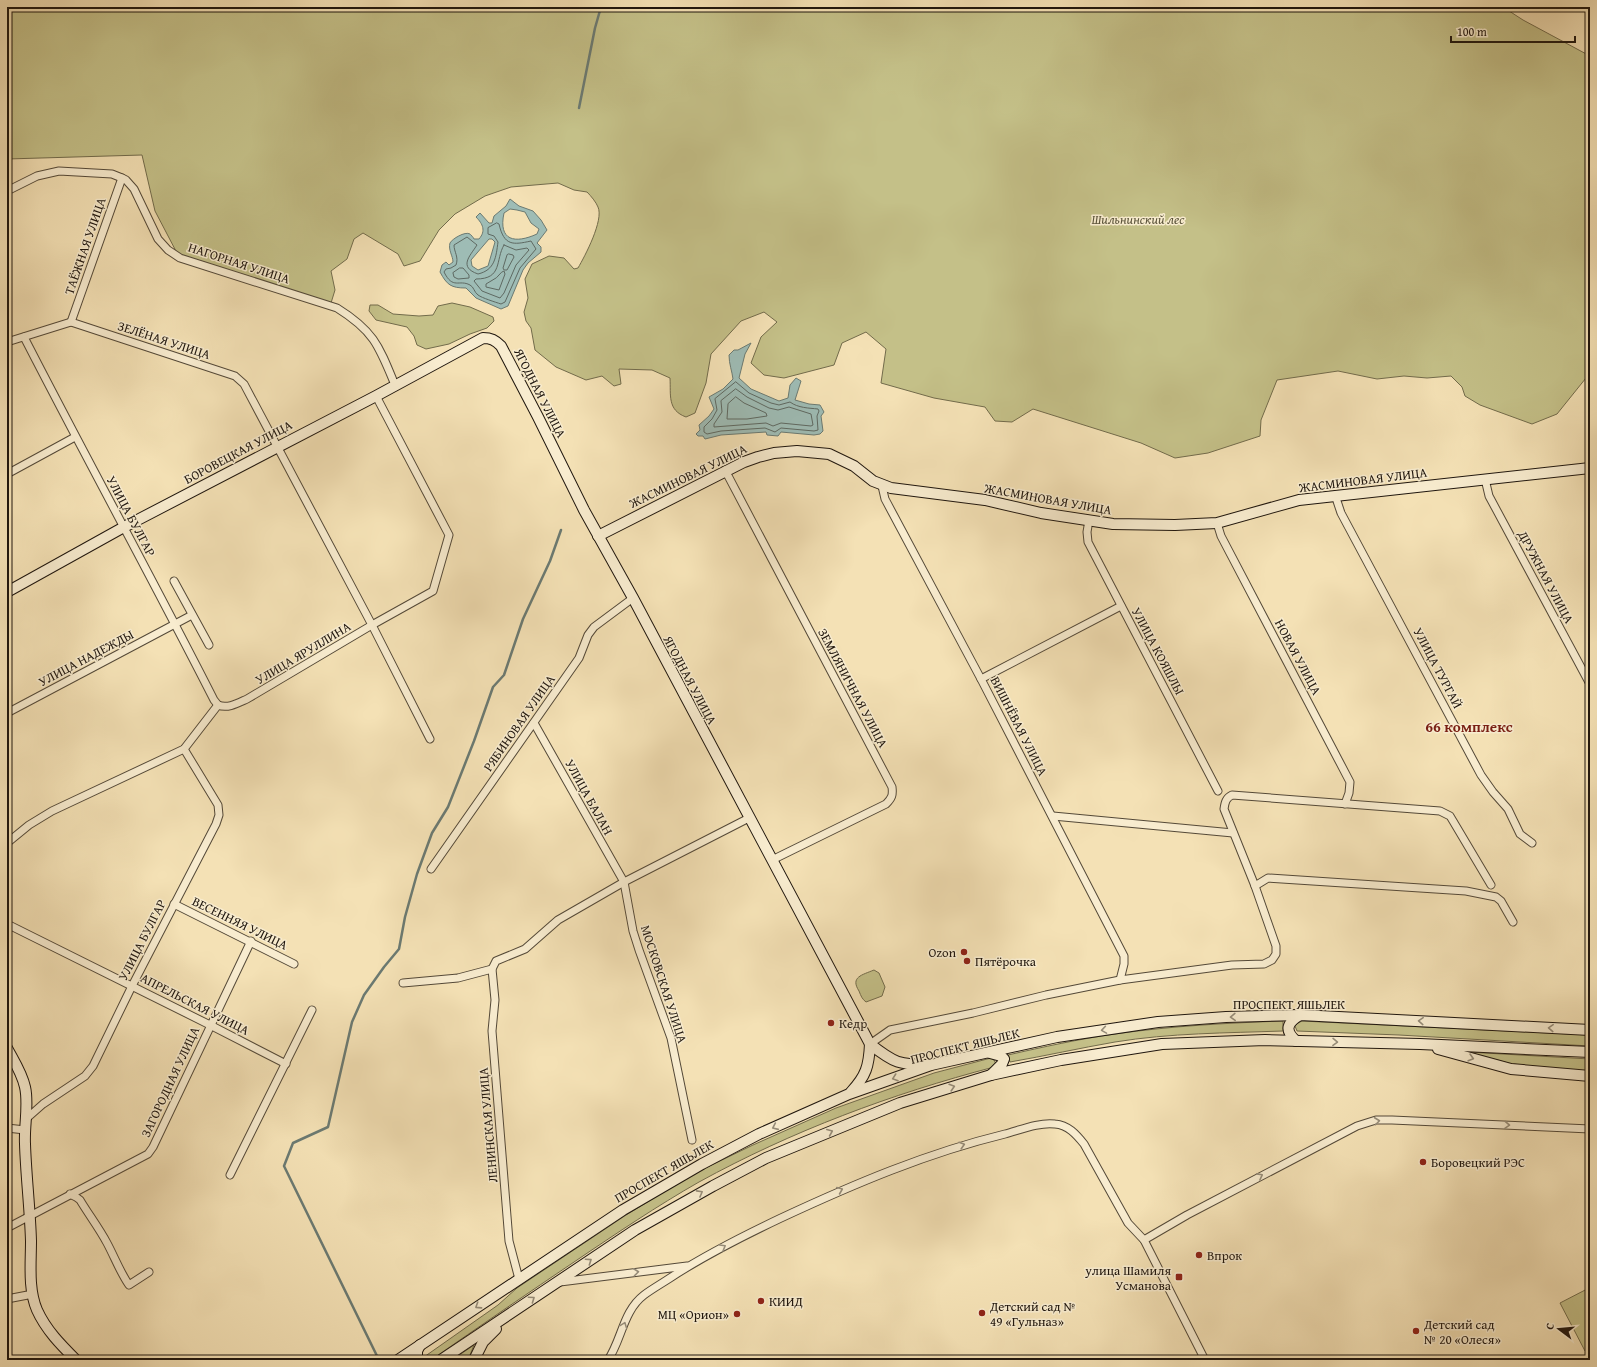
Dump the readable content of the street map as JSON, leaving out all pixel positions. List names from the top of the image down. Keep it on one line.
{"streets":{"street":["ТАЁЖНАЯ УЛИЦА","НАГОРНАЯ УЛИЦА","ЗЕЛЁНАЯ УЛИЦА","ЯГОДНАЯ УЛИЦА","БОРОВЕЦКАЯ УЛИЦА","ЖАСМИНОВАЯ УЛИЦА","УЛИЦА БУЛГАР","ДРУЖНАЯ УЛИЦА","УЛИЦА КОЯШЛЫ","УЛИЦА ЯРУЛЛИНА","НОВАЯ УЛИЦА","УЛИЦА НАДЕЖДЫ","УЛИЦА ТУРГАЙ","ЗЕМЛЯНИЧНАЯ УЛИЦА","РЯБИНОВАЯ УЛИЦА","ВИШНЁВАЯ УЛИЦА","УЛИЦА БАЛАН","ВЕСЕННЯЯ УЛИЦА","МОСКОВСКАЯ УЛИЦА","АПРЕЛЬСКАЯ УЛИЦА","ПРОСПЕКТ ЯШЬЛЕК","ЗАГОРОДНАЯ УЛИЦА","ЛЕНИНСКАЯ УЛИЦА"]},"crossings":[["ТАЁЖНАЯ УЛИЦА","НАГОРНАЯ УЛИЦА"],["ТАЁЖНАЯ УЛИЦА","ЗЕЛЁНАЯ УЛИЦА"],["НАГОРНАЯ УЛИЦА","БОРОВЕЦКАЯ УЛИЦА"],["ЗЕЛЁНАЯ УЛИЦА","БОРОВЕЦКАЯ УЛИЦА"],["ЗЕЛЁНАЯ УЛИЦА","УЛИЦА ЯРУЛЛИНА"],["ЯГОДНАЯ УЛИЦА","БОРОВЕЦКАЯ УЛИЦА"],["ЯГОДНАЯ УЛИЦА","ЖАСМИНОВАЯ УЛИЦА"],["ЯГОДНАЯ УЛИЦА","ЗЕМЛЯНИЧНАЯ УЛИЦА"],["ЯГОДНАЯ УЛИЦА","РЯБИНОВАЯ УЛИЦА"],["БОРОВЕЦКАЯ УЛИЦА","УЛИЦА БУЛГАР"],["БОРОВЕЦКАЯ УЛИЦА","УЛИЦА ЯРУЛЛИНА"],["ЖАСМИНОВАЯ УЛИЦА","ДРУЖНАЯ УЛИЦА"],["ЖАСМИНОВАЯ УЛИЦА","УЛИЦА КОЯШЛЫ"],["ЖАСМИНОВАЯ УЛИЦА","НОВАЯ УЛИЦА"],["ЖАСМИНОВАЯ УЛИЦА","УЛИЦА ТУРГАЙ"],["ЖАСМИНОВАЯ УЛИЦА","ЗЕМЛЯНИЧНАЯ УЛИЦА"],["ЖАСМИНОВАЯ УЛИЦА","ВИШНЁВАЯ УЛИЦА"],["УЛИЦА БУЛГАР","УЛИЦА ЯРУЛЛИНА"],["УЛИЦА БУЛГАР","УЛИЦА НАДЕЖДЫ"],["УЛИЦА БУЛГАР","ВЕСЕННЯЯ УЛИЦА"],["УЛИЦА БУЛГАР","АПРЕЛЬСКАЯ УЛИЦА"],["РЯБИНОВАЯ УЛИЦА","УЛИЦА БАЛАН"],["УЛИЦА БАЛАН","МОСКОВСКАЯ УЛИЦА"],["ВЕСЕННЯЯ УЛИЦА","ЗАГОРОДНАЯ УЛИЦА"],["АПРЕЛЬСКАЯ УЛИЦА","ЗАГОРОДНАЯ УЛИЦА"],["ПРОСПЕКТ ЯШЬЛЕК","ЛЕНИНСКАЯ УЛИЦА"]],"districts":["66 комплекс"],"parks":["Шильнинский лес"],"places":{"other":["Ozon","Пятёрочка","Кедр","Боровецкий РЭС","Впрок","КИИД","Детский сад № 49 «Гульназ»","МЦ «Орион»","Детский сад № 20 «Олеся»"],"transit":["улица Шамиля Усманова"]},"scale_bar":"100 m","north":"left"}
